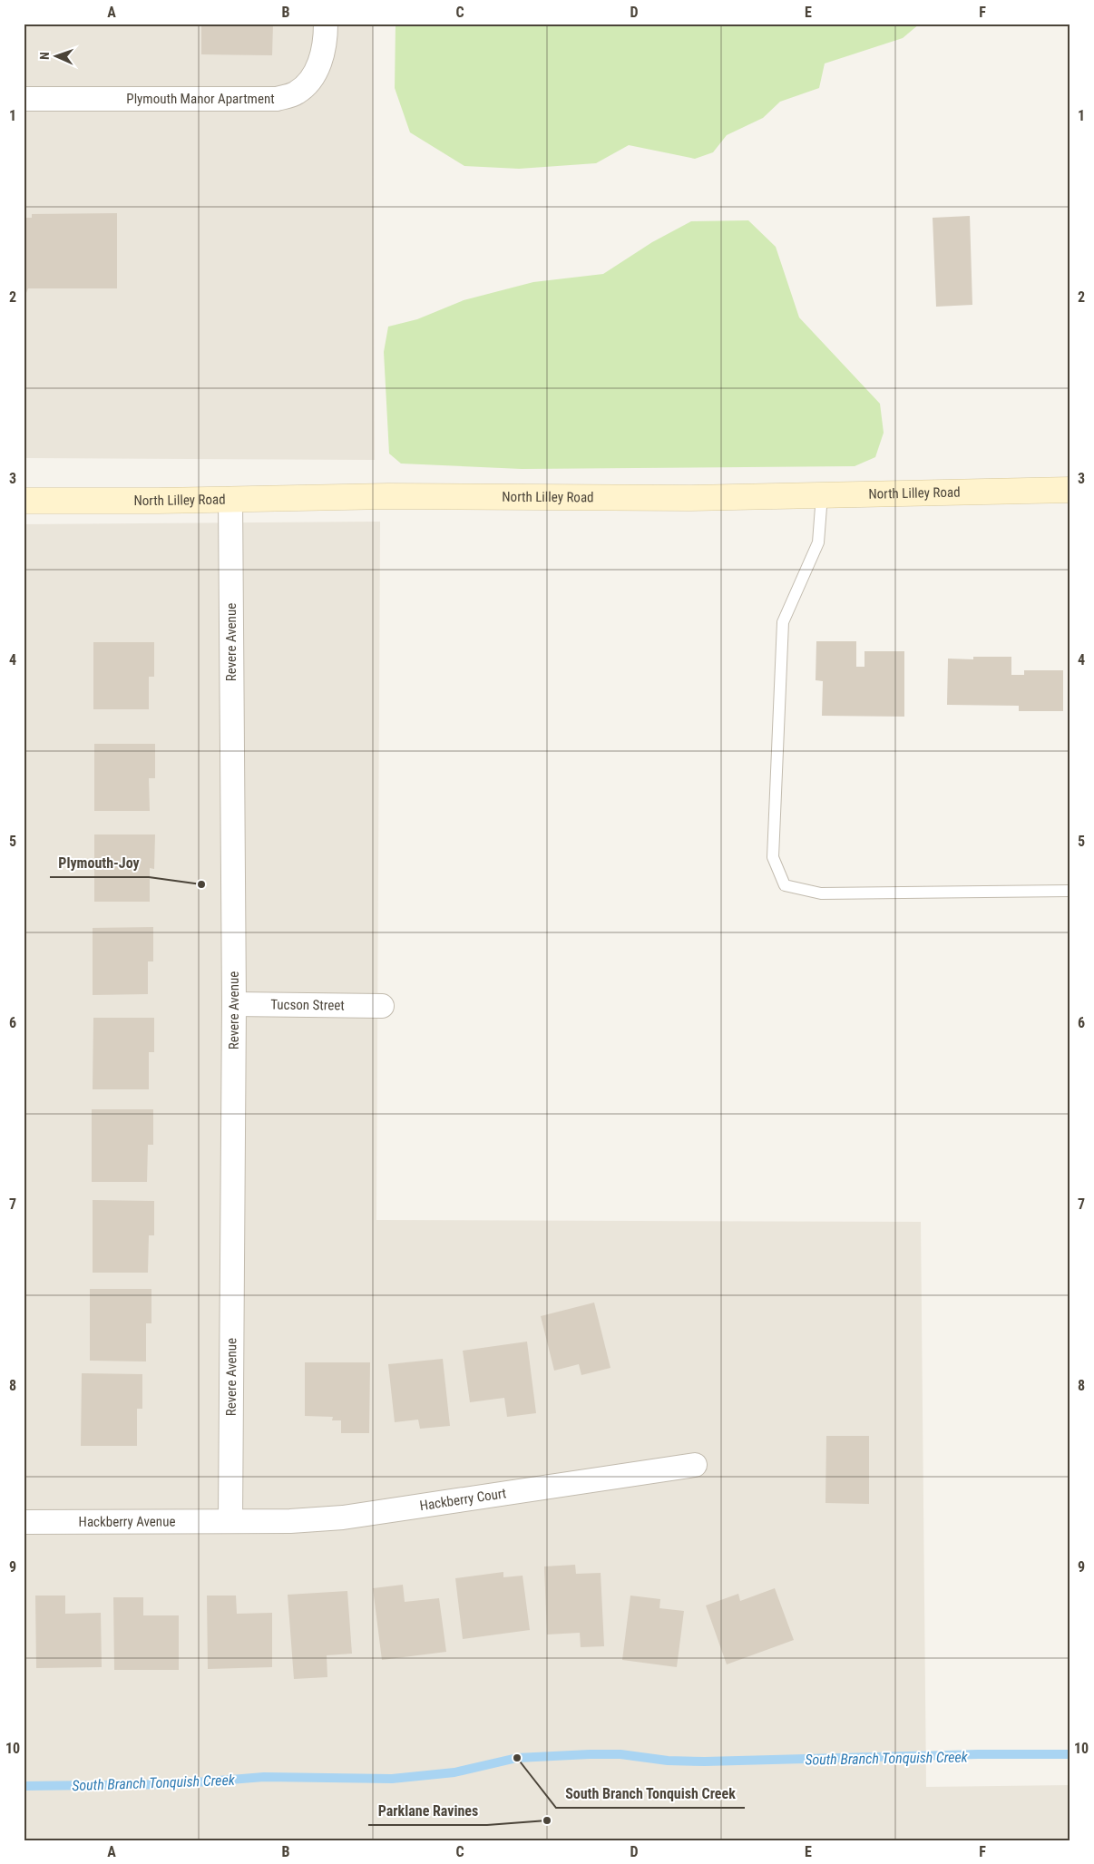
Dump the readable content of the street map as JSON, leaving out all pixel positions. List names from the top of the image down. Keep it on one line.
{"streets":{"street":["Plymouth Manor Apartment","North Lilley Road","Revere Avenue","Tucson Street","Hackberry Court","Hackberry Avenue"]},"crossings":[["North Lilley Road","Revere Avenue"],["Revere Avenue","Tucson Street"],["Revere Avenue","Hackberry Court"],["Revere Avenue","Hackberry Avenue"],["Hackberry Court","Hackberry Avenue"]],"water":["South Branch Tonquish Creek"],"places":["Plymouth-Joy","South Branch Tonquish Creek","Parklane Ravines"],"north":"left","grid":{"columns":["A","B","C","D","E","F"],"rows":["1","2","3","4","5","6","7","8","9","10"]}}
